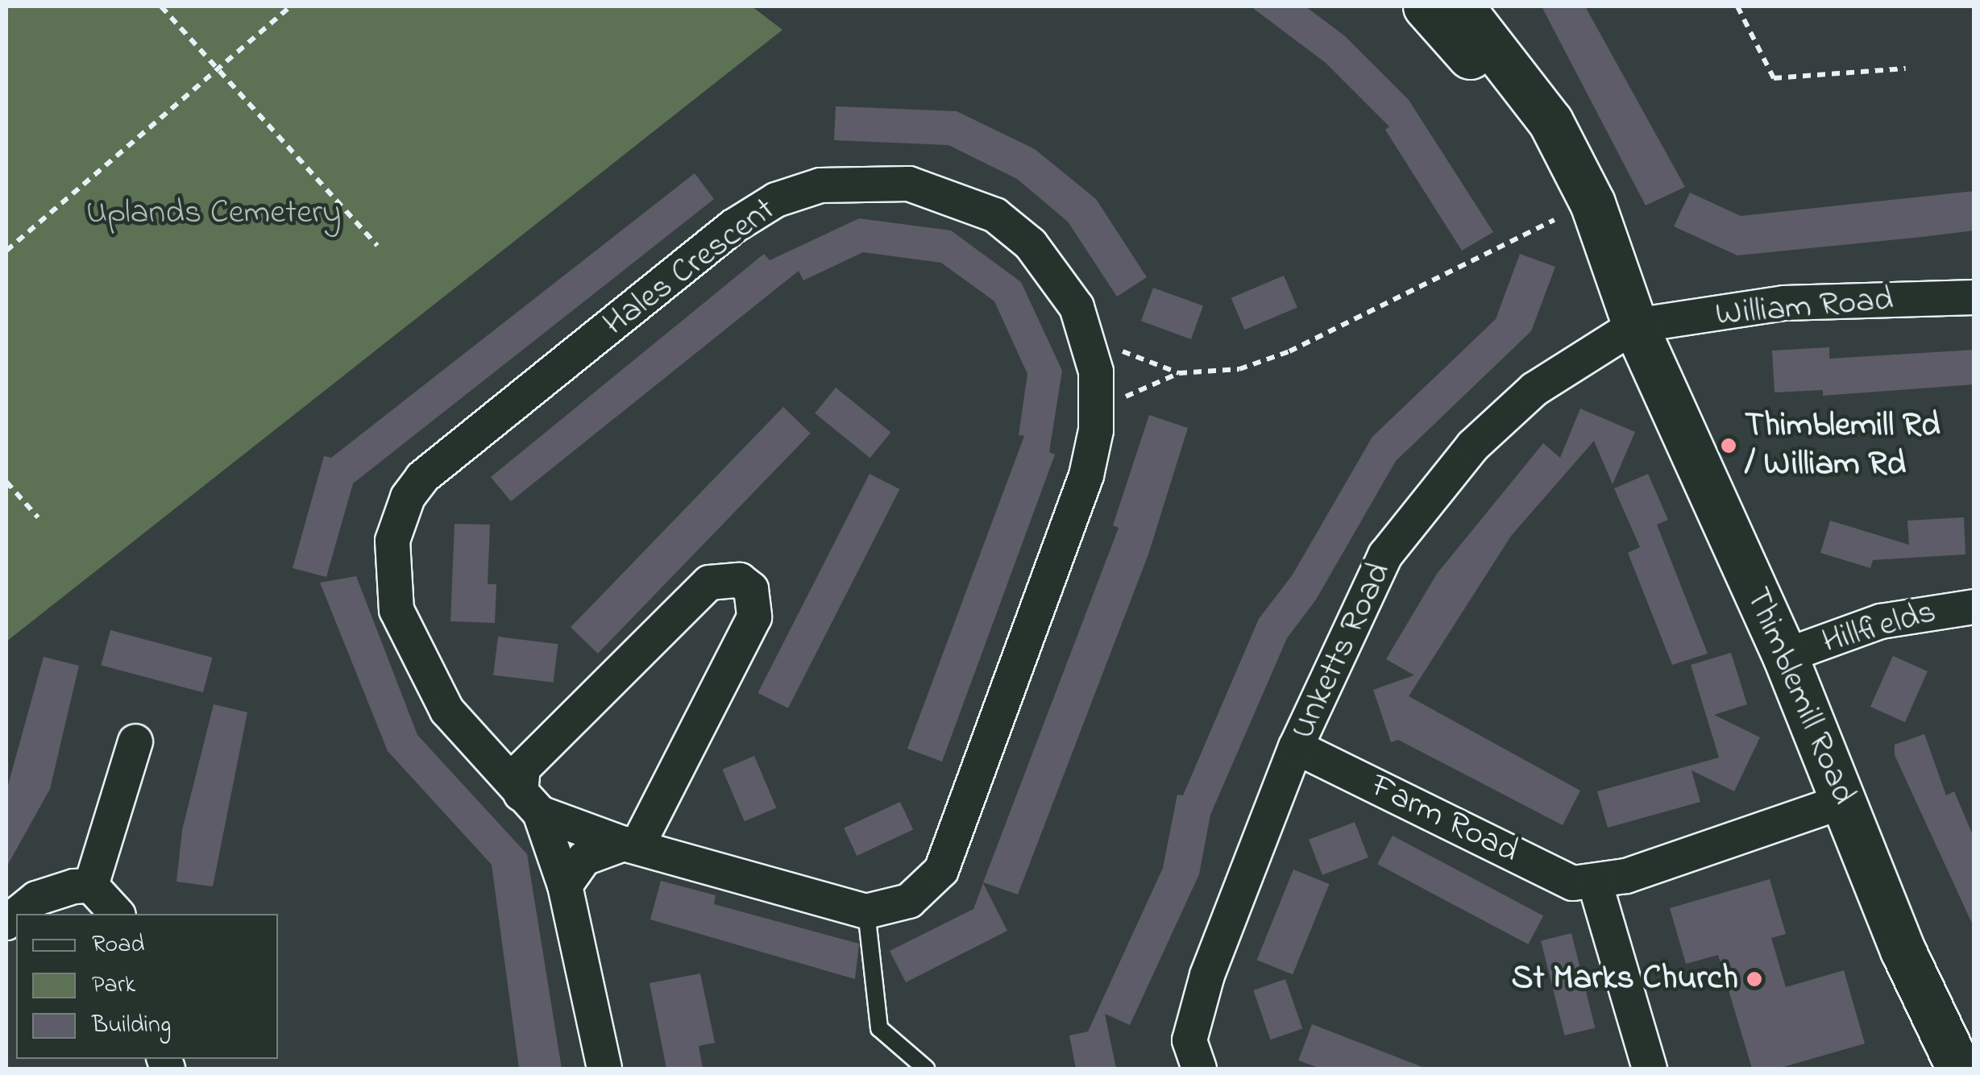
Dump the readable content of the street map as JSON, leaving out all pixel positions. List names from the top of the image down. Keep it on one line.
{"streets":{"main road":["Thimblemill Road"],"street":["Hales Crescent","William Road","Hillfields","Unketts Road","Farm Road"]},"crossings":[["William Road","Unketts Road"],["William Road","Thimblemill Road"],["Hillfields","Thimblemill Road"],["Unketts Road","Thimblemill Road"],["Unketts Road","Farm Road"],["Thimblemill Road","Farm Road"]],"parks":["Uplands Cemetery"],"places":["Thimblemill Rd / William Rd","St Marks Church"],"legend":["Road","Park","Building"]}
